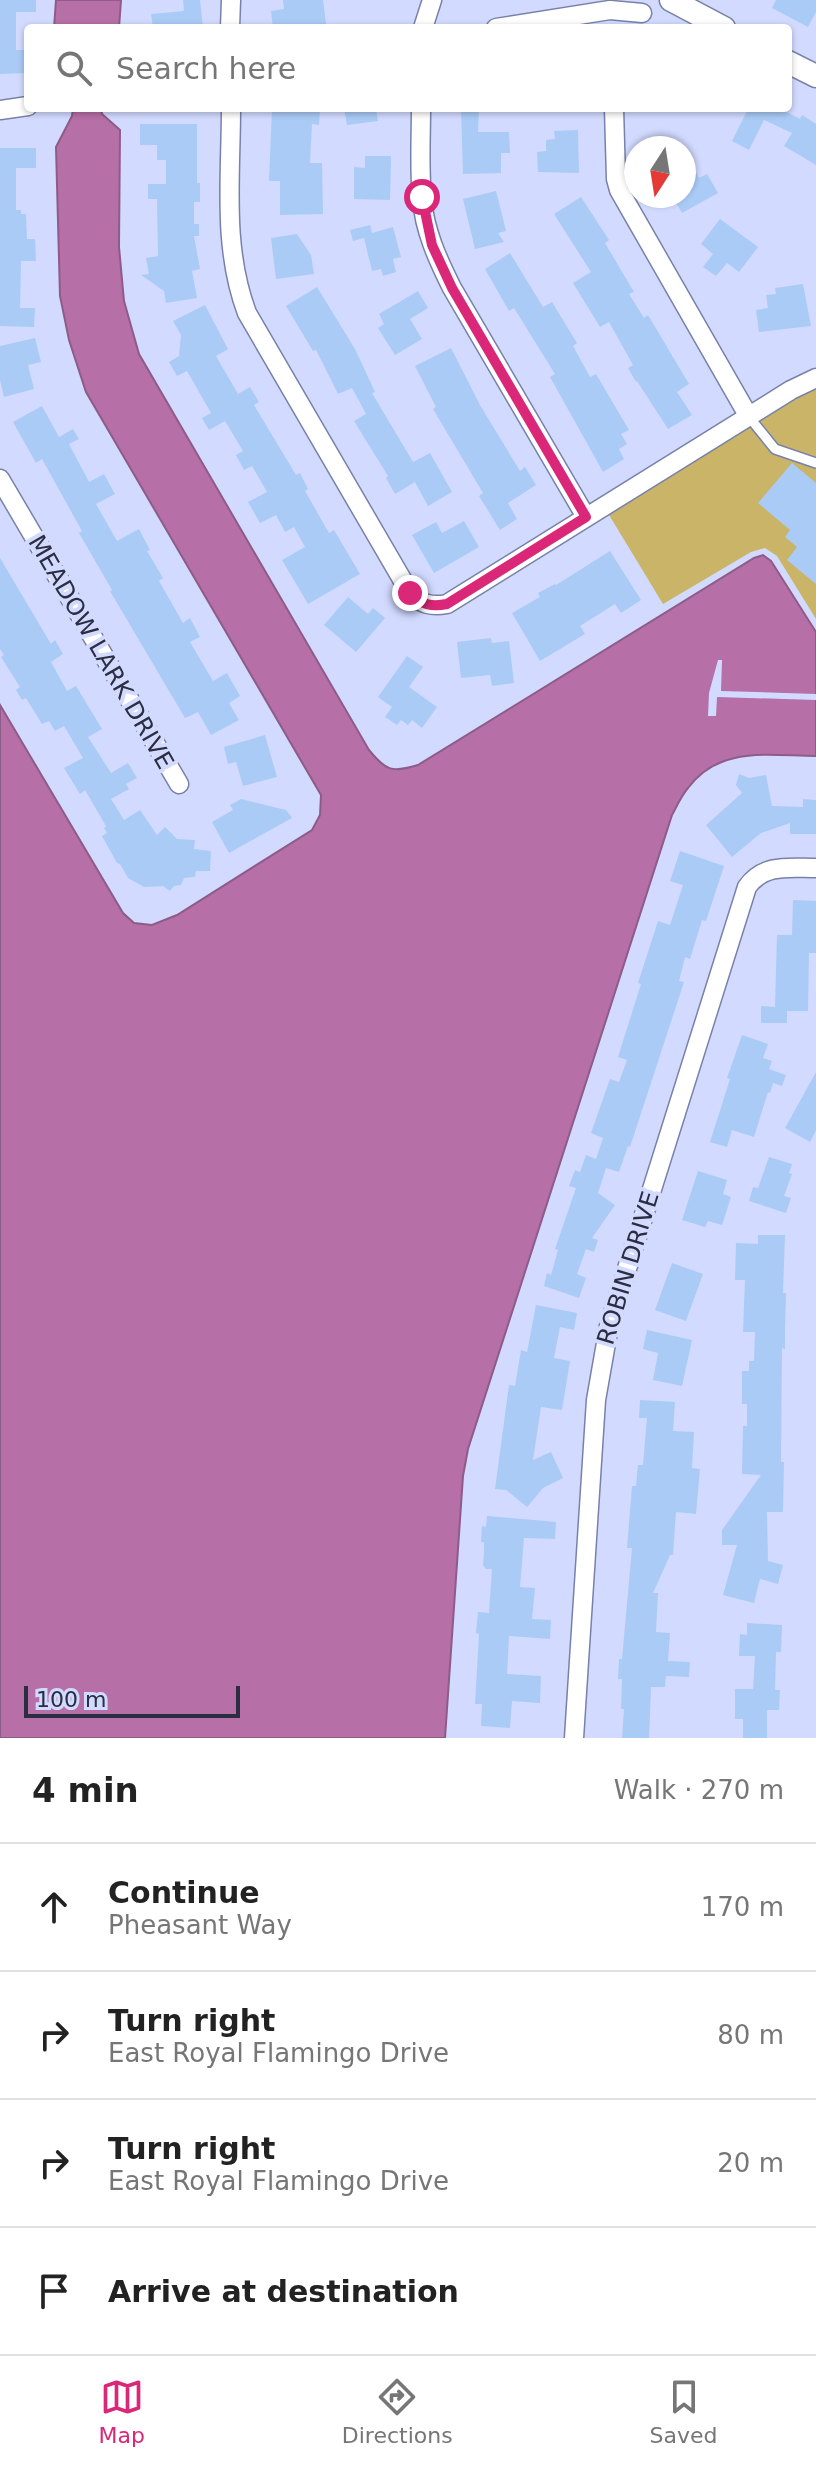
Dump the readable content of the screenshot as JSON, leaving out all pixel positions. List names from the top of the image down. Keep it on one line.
{"streets":{"street":["MEADOW LARK DRIVE","ROBIN DRIVE"]},"scale_bar":"100 m","north":"bottom","page":{"search":"Search here","scale":"100 m","heading":["4 min","Walk · 270 m"],"list":[["Continue","Pheasant Way","170 m"],["Turn right","East Royal Flamingo Drive","80 m"],["Turn right","East Royal Flamingo Drive","20 m"],"Arrive at destination"],"nav":["Map","Directions","Saved"]}}
